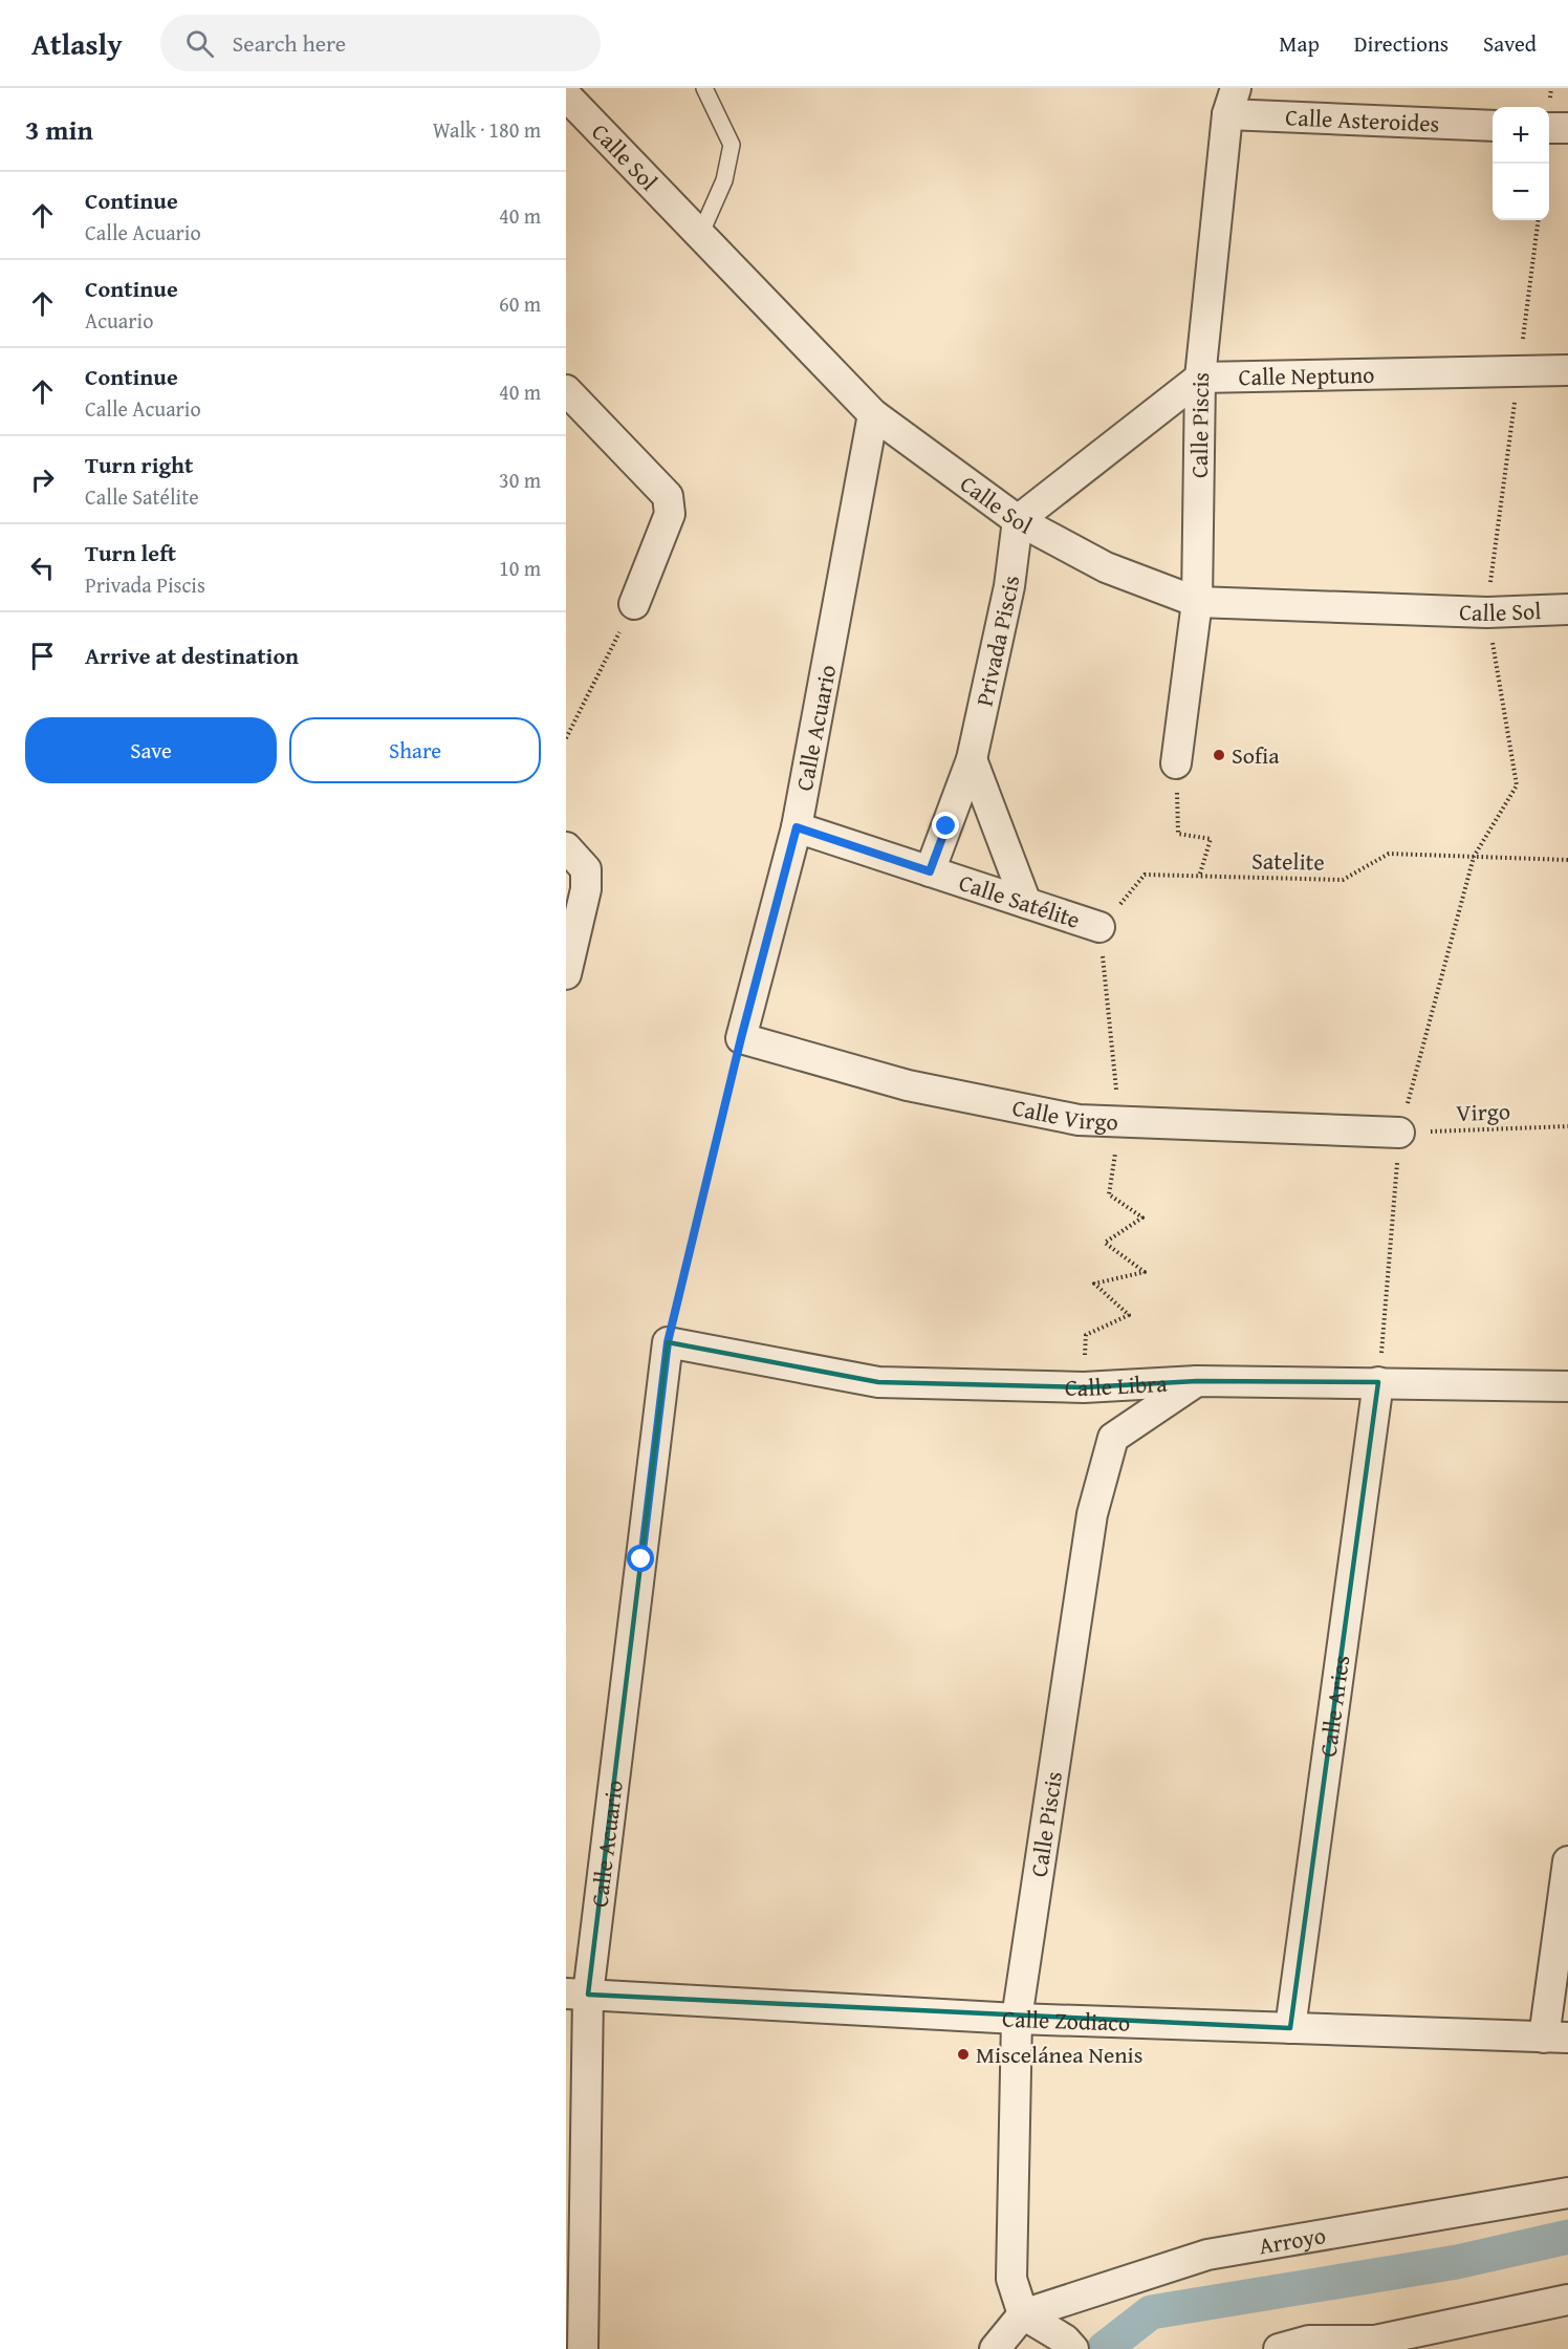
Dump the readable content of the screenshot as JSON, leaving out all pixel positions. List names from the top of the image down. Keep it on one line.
{"streets":{"street":["Calle Asteroides","Calle Sol","Calle Neptuno","Calle Piscis","Privada Piscis","Calle Acuario","Calle Satélite","Calle Virgo","Calle Libra","Calle Aries","Calle Zodiaco","Arroyo"],"path":["Satelite","Virgo"]},"crossings":[["Calle Asteroides","Calle Piscis"],["Calle Sol","Calle Piscis"],["Calle Sol","Privada Piscis"],["Calle Sol","Calle Acuario"],["Calle Neptuno","Calle Piscis"],["Calle Piscis","Calle Libra"],["Calle Piscis","Calle Zodiaco"],["Calle Piscis","Arroyo"],["Privada Piscis","Calle Satélite"],["Calle Acuario","Calle Satélite"],["Calle Acuario","Calle Virgo"],["Calle Acuario","Calle Libra"],["Calle Acuario","Calle Zodiaco"],["Satelite","Calle Satélite"],["Virgo","Calle Virgo"],["Calle Libra","Calle Aries"],["Calle Aries","Calle Zodiaco"]],"places":["Sofia","Miscelánea Nenis"],"page":{"header":"Atlasly","search":"Search here","nav":["Map","Directions","Saved"],"heading":["3 min","Walk · 180 m"],"map_buttons":["+","−"],"list":[["Continue","Calle Acuario","40 m"],["Continue","Acuario","60 m"],["Continue","Calle Acuario","40 m"],["Turn right","Calle Satélite","30 m"],["Turn left","Privada Piscis","10 m"],"Arrive at destination"],"buttons":["Save","Share"]}}
